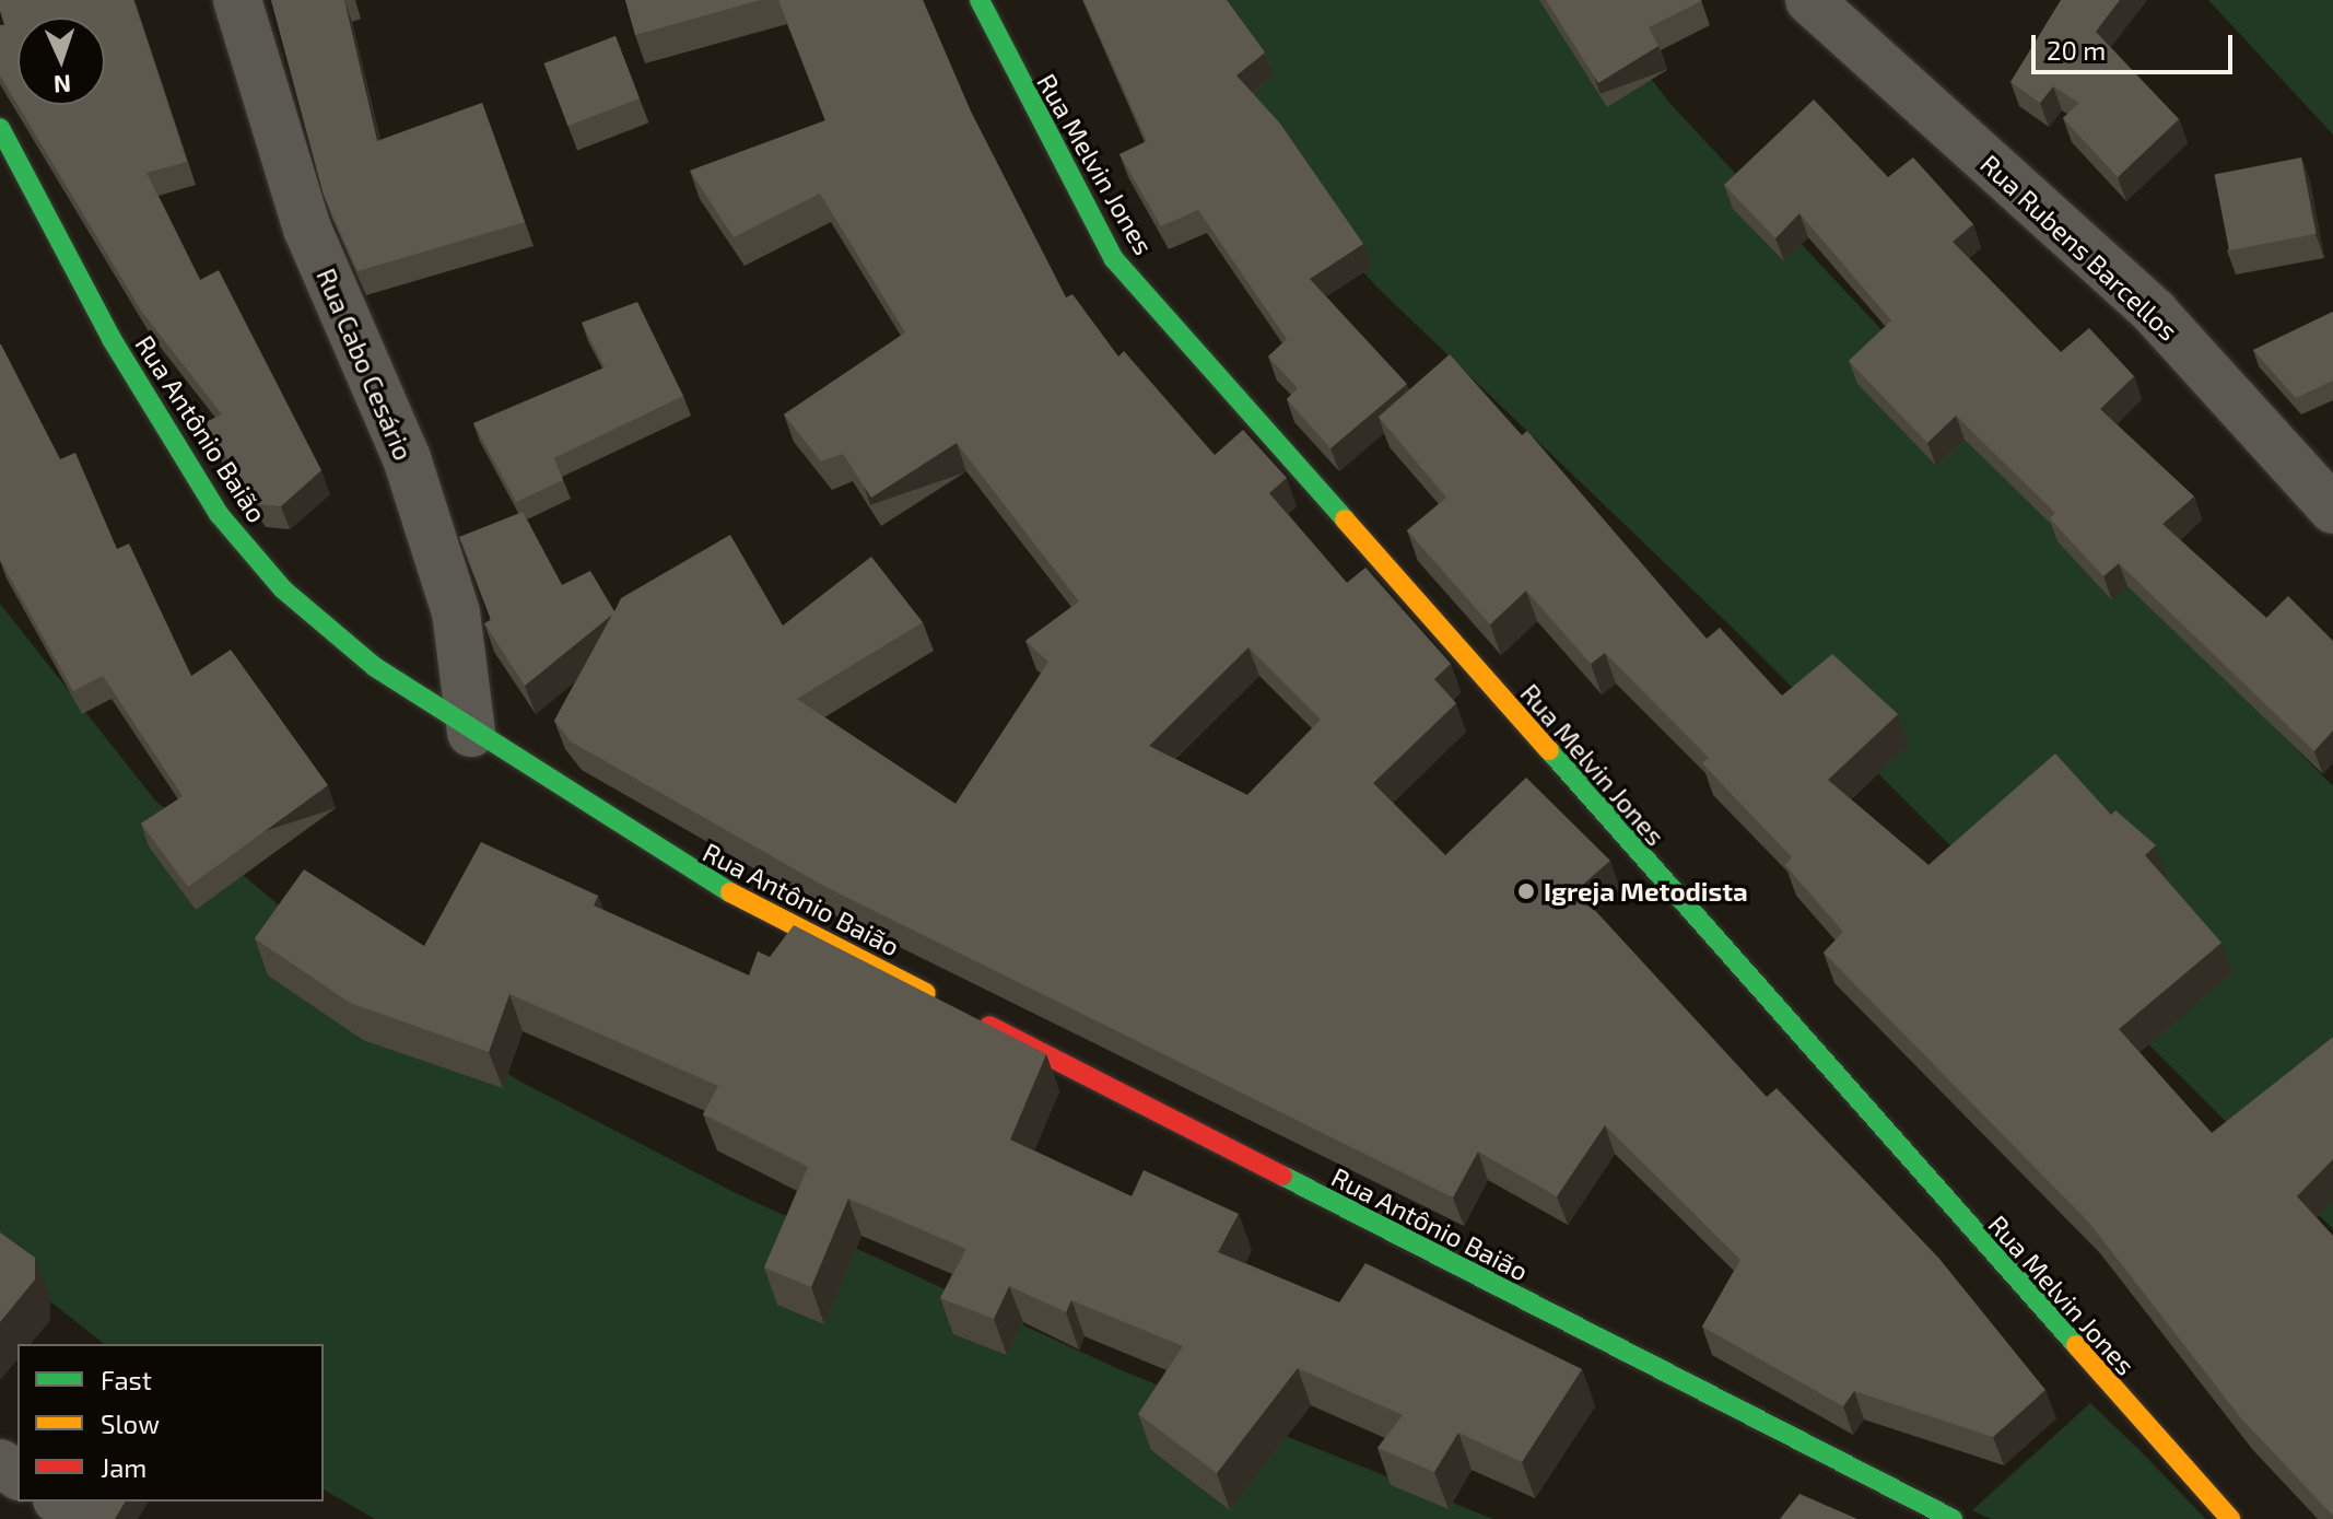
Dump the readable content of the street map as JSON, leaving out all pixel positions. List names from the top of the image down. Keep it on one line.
{"streets":{"street":["Rua Melvin Jones","Rua Rubens Barcellos","Rua Cabo Cesário","Rua Antônio Baião"]},"crossings":[["Rua Cabo Cesário","Rua Antônio Baião"]],"places":["Igreja Metodista"],"legend":["Fast","Slow","Jam"],"scale_bar":"20 m","north":"bottom"}
